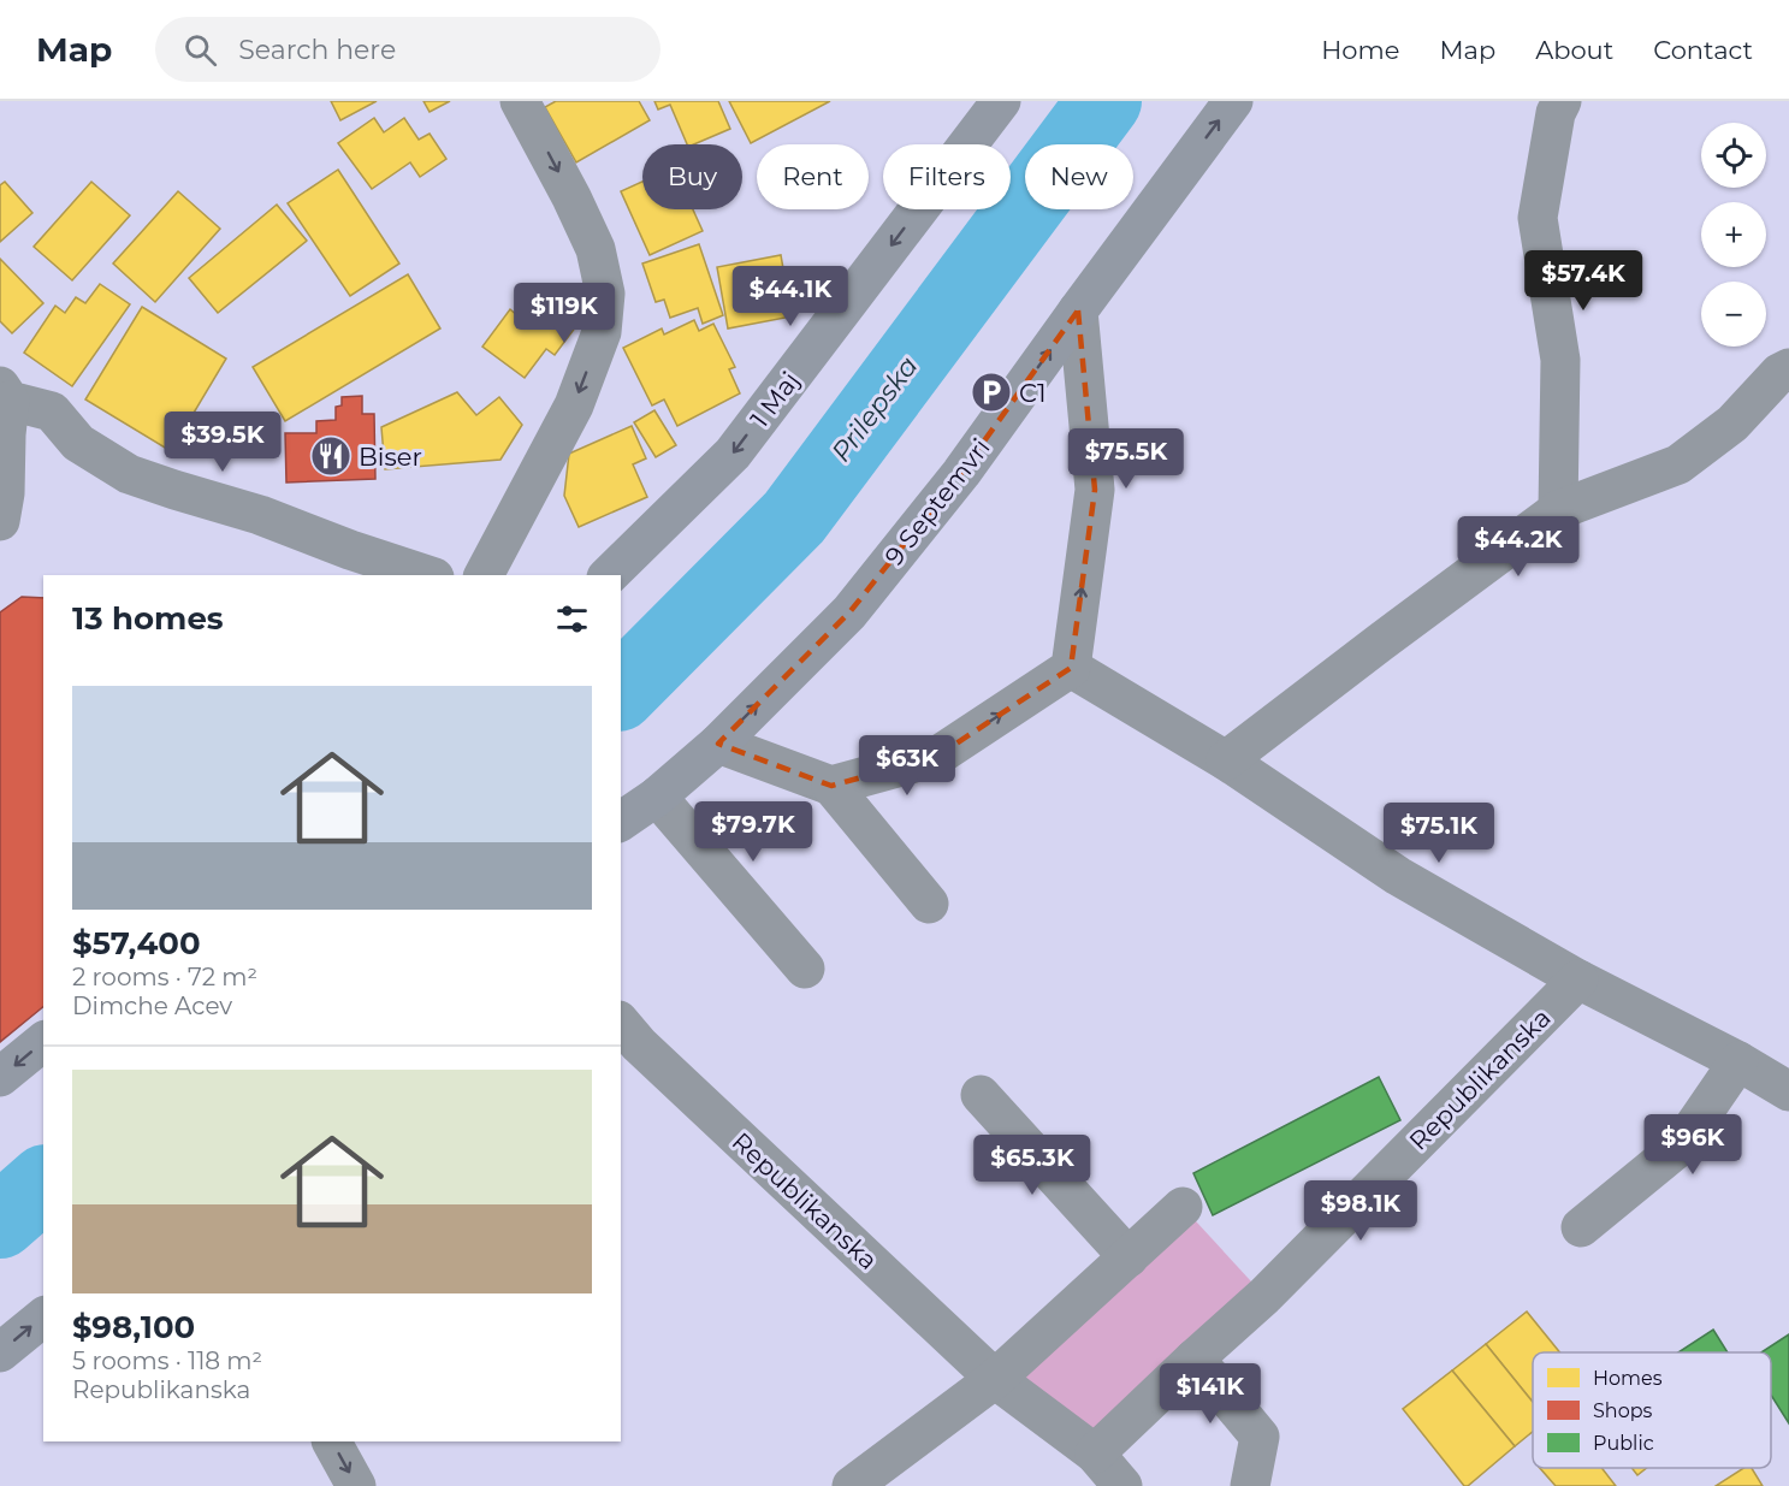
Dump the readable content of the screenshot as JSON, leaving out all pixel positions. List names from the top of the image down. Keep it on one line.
{"streets":{"street":["1 Maj","9 Septemvri","Republikanska"]},"one_way":["1 Maj","9 Septemvri"],"water":["Prilepska"],"places":{"parking":["C1"],"restaurant":["Biser"]},"legend":["Homes","Shops","Public"],"page":{"header":"Map","search":"Search here","nav":["Home","Map","About","Contact"],"map_buttons":["+","−"],"chip":["Buy","Rent","Filters","New"],"price":["$57.4K","$44.1K","$119K","$39.5K","$75.5K","$44.2K","$63K","$79.7K","$75.1K","$96K","$65.3K","$98.1K","$141K"],"heading":"13 homes","list":[{"name":"$57,400","note":"2 rooms · 72 m² · Dimche Acev"},{"name":"$98,100","note":"5 rooms · 118 m² · Republikanska"}]}}
